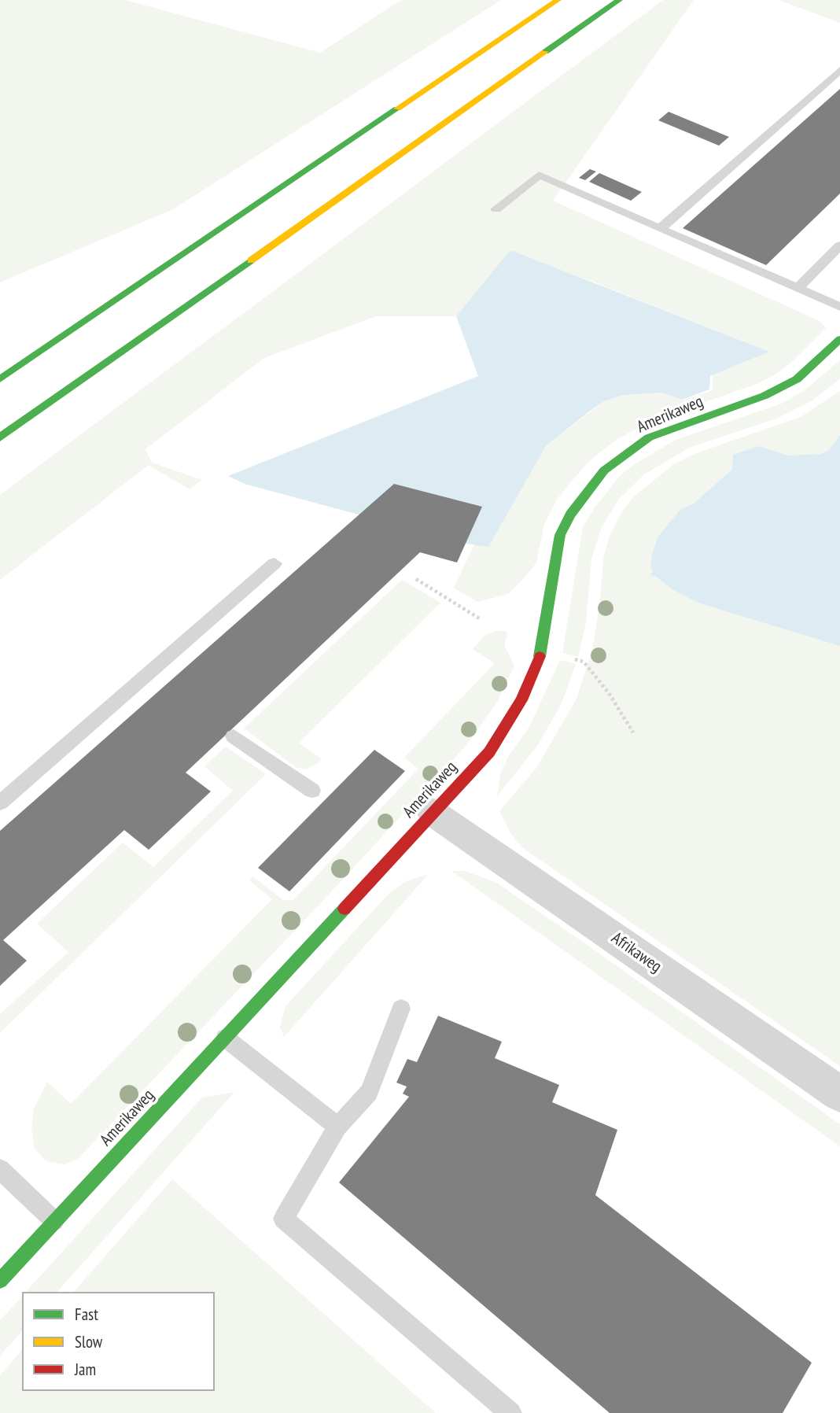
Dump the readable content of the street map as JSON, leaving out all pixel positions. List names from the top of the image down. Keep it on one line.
{"streets":{"main road":["Amerikaweg"],"street":["Afrikaweg"]},"crossings":[["Amerikaweg","Afrikaweg"]],"legend":["Fast","Slow","Jam"]}
